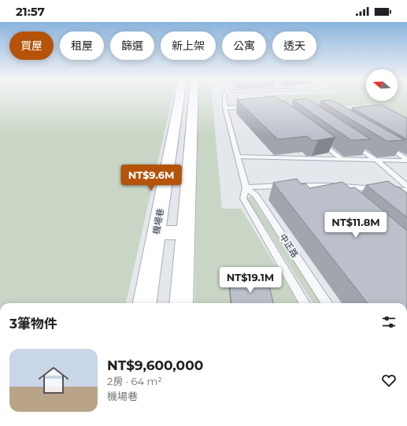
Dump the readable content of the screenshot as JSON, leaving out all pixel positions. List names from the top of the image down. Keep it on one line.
{"streets":{"street":["機場巷"],"lane":["中正路"]},"north":"left","page":{"status":"21:57","chip":["買屋","租屋","篩選","新上架","公寓","透天"],"price":["NT$9.6M","NT$11.8M","NT$19.1M"],"heading":"3筆物件","list":[{"name":"NT$9,600,000","note":"2房 · 64 m² · 機場巷"}]}}
